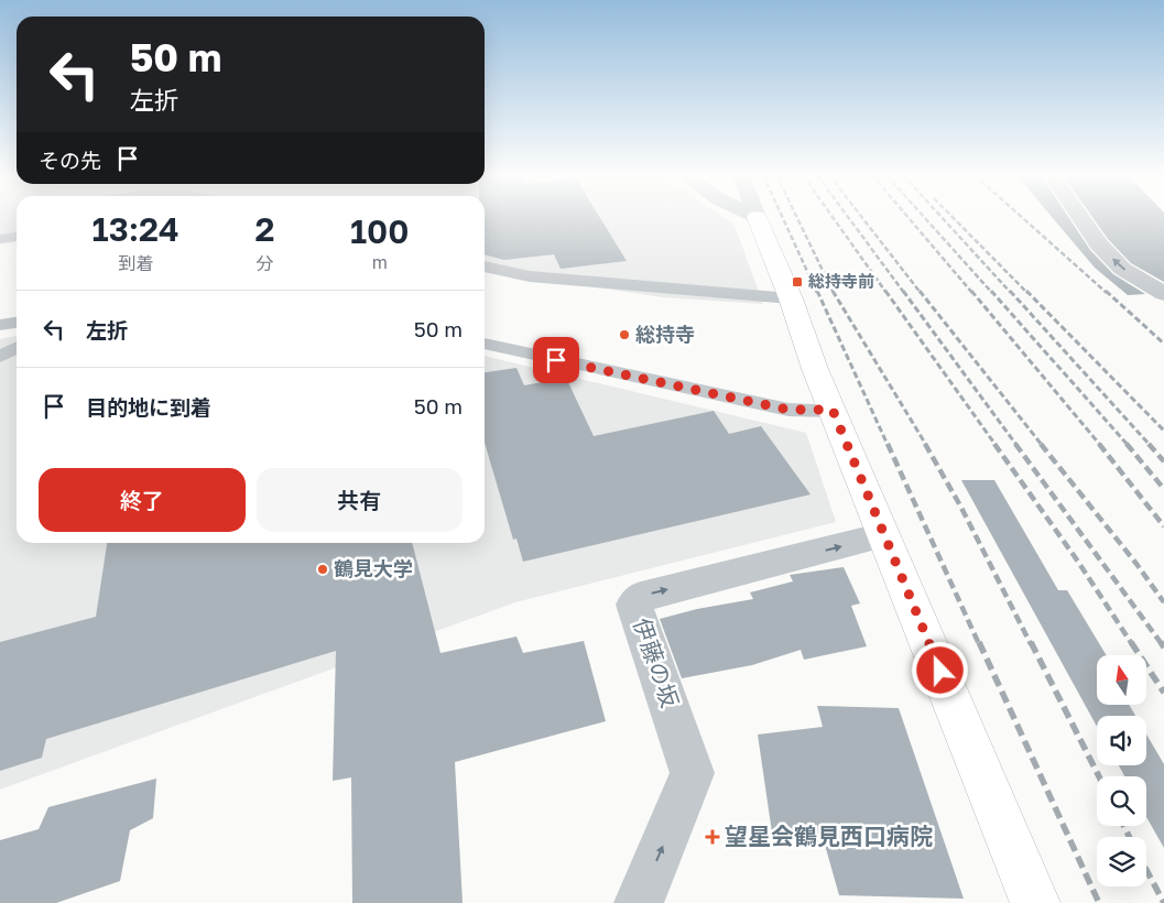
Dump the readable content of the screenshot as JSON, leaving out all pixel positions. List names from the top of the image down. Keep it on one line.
{"streets":{"street":["伊藤の坂"]},"places":{"transit":["総持寺前"],"other":["総持寺","鶴見大学"],"health":["望星会鶴見西口病院"]},"north":"top","page":{"turn":["50 m","左折"],"then":"その先","eta":["13:24","到着","2","分","100","m"],"list":[{"name":"左折","value":"50 m"},{"name":"目的地に到着","value":"50 m"}],"buttons":["終了","共有"]}}
